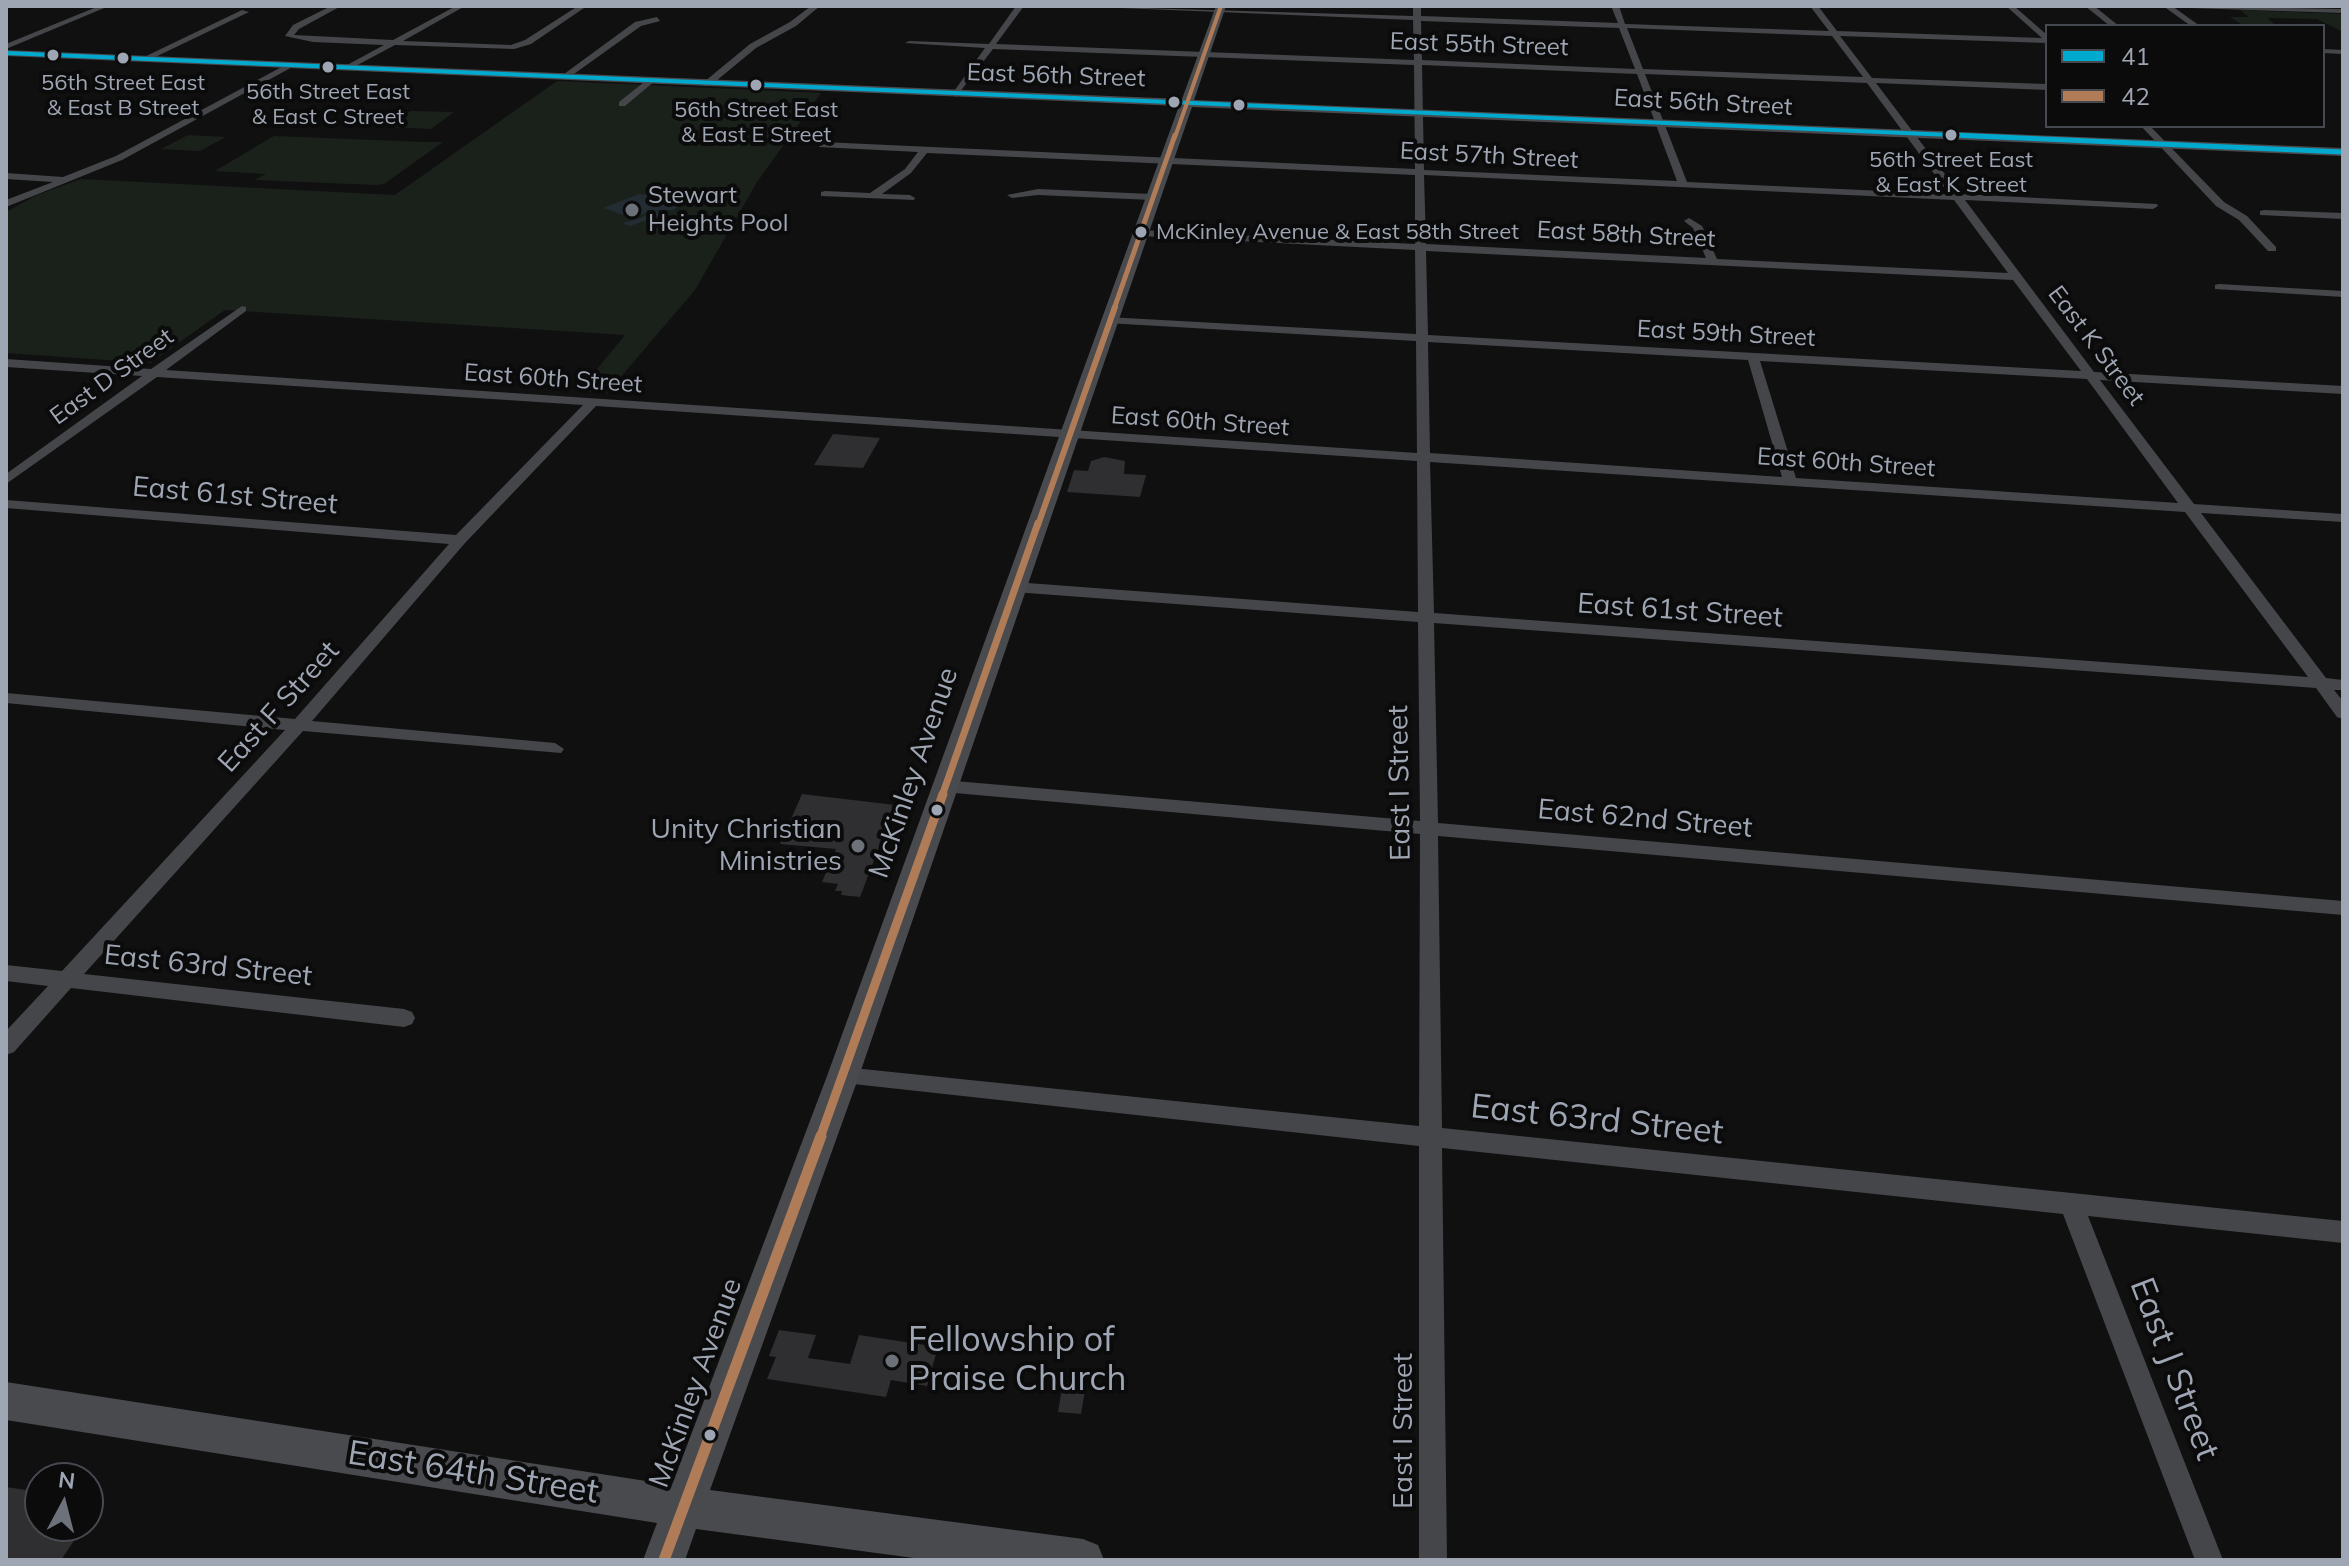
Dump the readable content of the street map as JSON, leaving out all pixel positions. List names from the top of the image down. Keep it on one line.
{"streets":{"street":["East 55th Street","East 56th Street","East 57th Street","East 58th Street","East 59th Street","East K Street","East D Street","East 60th Street","East 61st Street","East F Street","McKinley Avenue","East I Street","East 62nd Street","East 63rd Street","East J Street","East 64th Street"]},"crossings":[["East 55th Street","East K Street"],["East 55th Street","McKinley Avenue"],["East 55th Street","East I Street"],["East 56th Street","East K Street"],["East 56th Street","McKinley Avenue"],["East 56th Street","East I Street"],["East 57th Street","East K Street"],["East 57th Street","McKinley Avenue"],["East 57th Street","East I Street"],["East 58th Street","East K Street"],["East 58th Street","McKinley Avenue"],["East 58th Street","East I Street"],["East 59th Street","East K Street"],["East 59th Street","McKinley Avenue"],["East 59th Street","East I Street"],["East K Street","East 60th Street"],["East K Street","East 61st Street"],["East D Street","East 60th Street"],["East 60th Street","East F Street"],["East 60th Street","McKinley Avenue"],["East 60th Street","East I Street"],["East 61st Street","East F Street"],["East 61st Street","McKinley Avenue"],["East 61st Street","East I Street"],["East F Street","East 63rd Street"],["McKinley Avenue","East 62nd Street"],["McKinley Avenue","East 63rd Street"],["McKinley Avenue","East 64th Street"],["East I Street","East 62nd Street"],["East I Street","East 63rd Street"],["East 63rd Street","East J Street"]],"places":["56th Street East & East B Street","56th Street East & East C Street","56th Street East & East E Street","56th Street East & East K Street","Stewart Heights Pool","McKinley Avenue & East 58th Street","Unity Christian Ministries","Fellowship of Praise Church"],"lines":["transit line 42","transit line 41"],"legend":["41","42"],"north":"top"}
